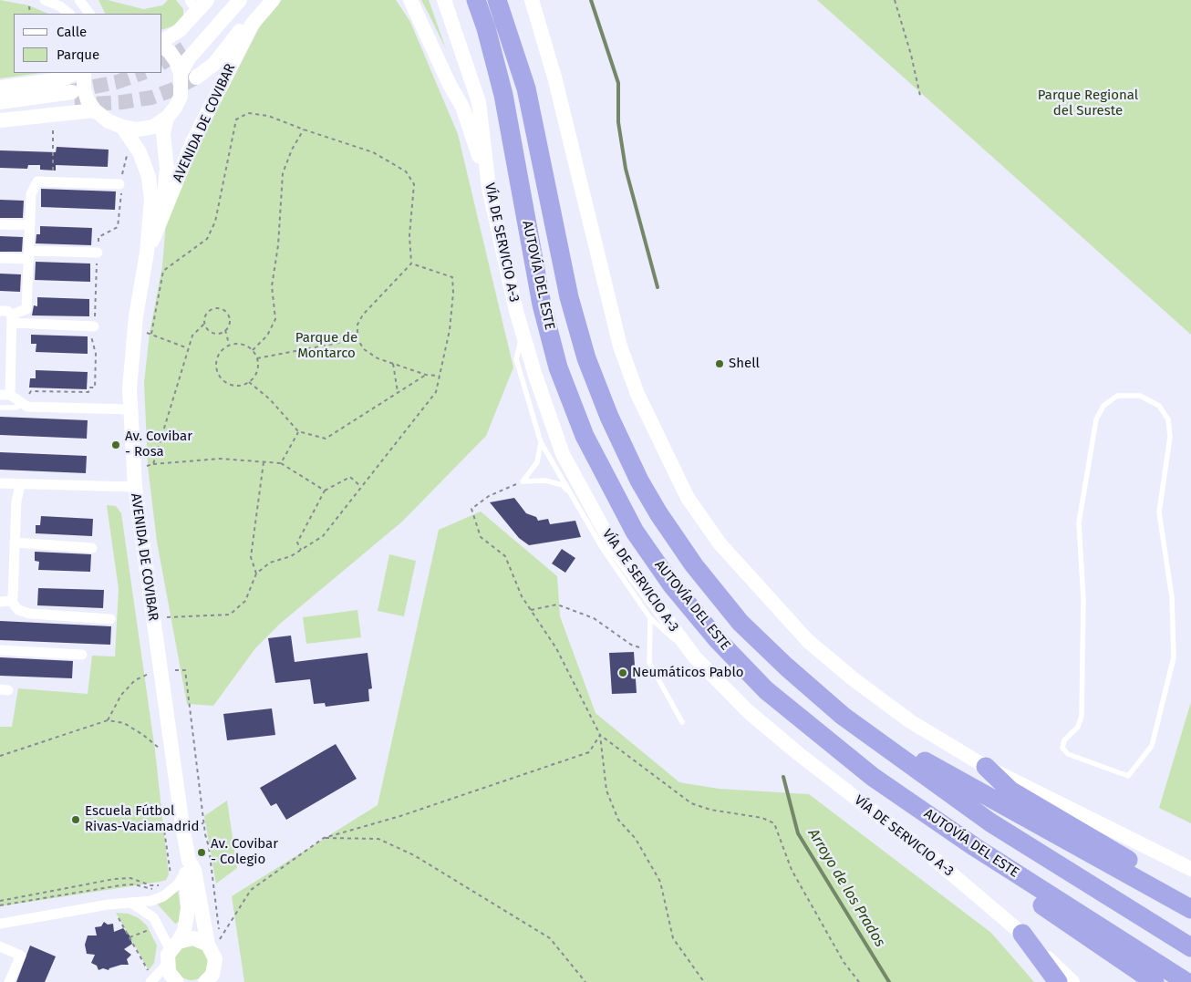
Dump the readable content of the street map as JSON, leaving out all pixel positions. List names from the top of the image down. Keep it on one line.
{"streets":{"highway":["AUTOVÍA DEL ESTE"],"main road":["AVENIDA DE COVIBAR","VÍA DE SERVICIO A-3"]},"water":["Arroyo de los Prados"],"parks":["Parque Regional del Sureste","Parque de Montarco"],"places":["Shell","Av. Covibar - Rosa","Neumáticos Pablo","Escuela Fútbol Rivas-Vaciamadrid","Av. Covibar - Colegio"],"legend":["Calle","Parque"]}
